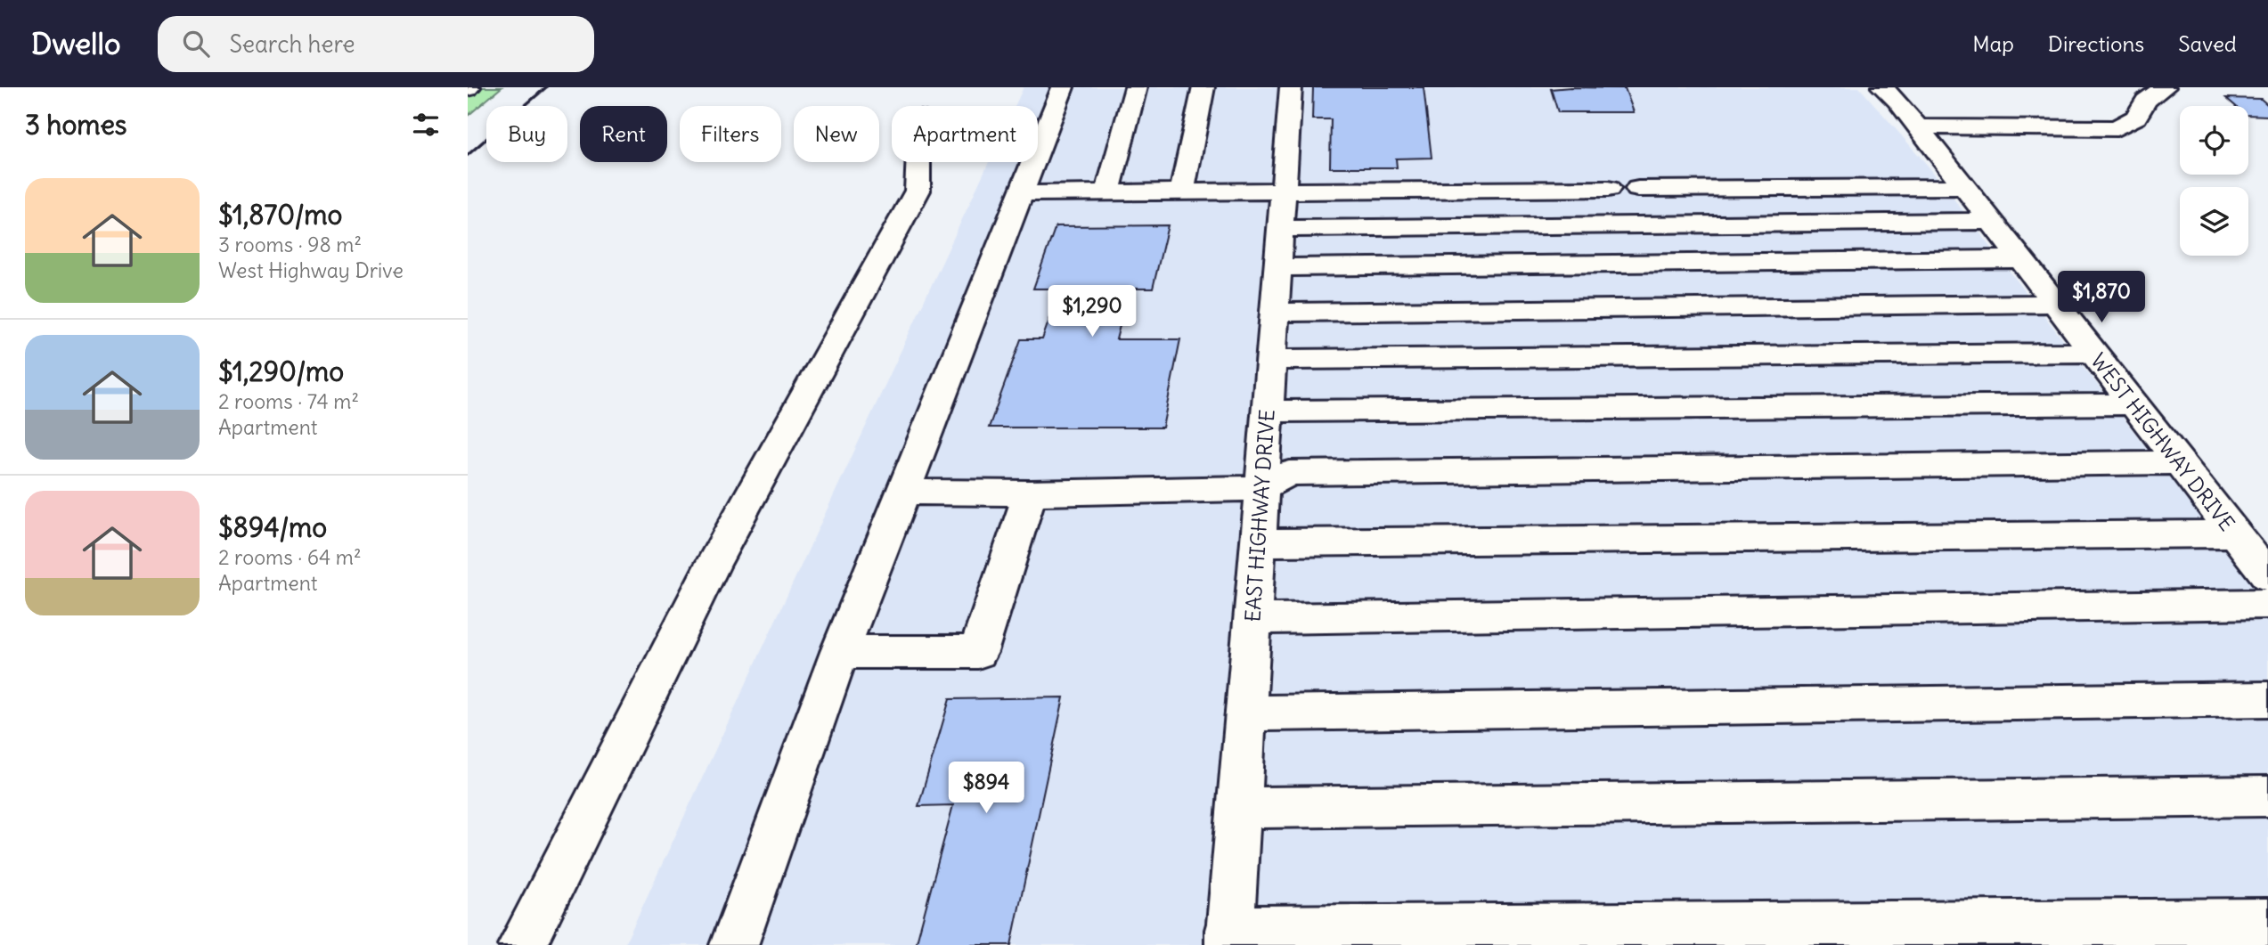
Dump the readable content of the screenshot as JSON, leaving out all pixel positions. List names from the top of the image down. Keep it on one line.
{"streets":{"street":["WEST HIGHWAY DRIVE","EAST HIGHWAY DRIVE"]},"page":{"header":"Dwello","search":"Search here","nav":["Map","Directions","Saved"],"heading":"3 homes","chip":["Buy","Rent","Filters","New","Apartment"],"list":[{"name":"$1,870/mo","note":"3 rooms · 98 m² · West Highway Drive"},{"name":"$1,290/mo","note":"2 rooms · 74 m² · Apartment"},{"name":"$894/mo","note":"2 rooms · 64 m² · Apartment"}],"price":["$1,870","$1,290","$894"]}}
